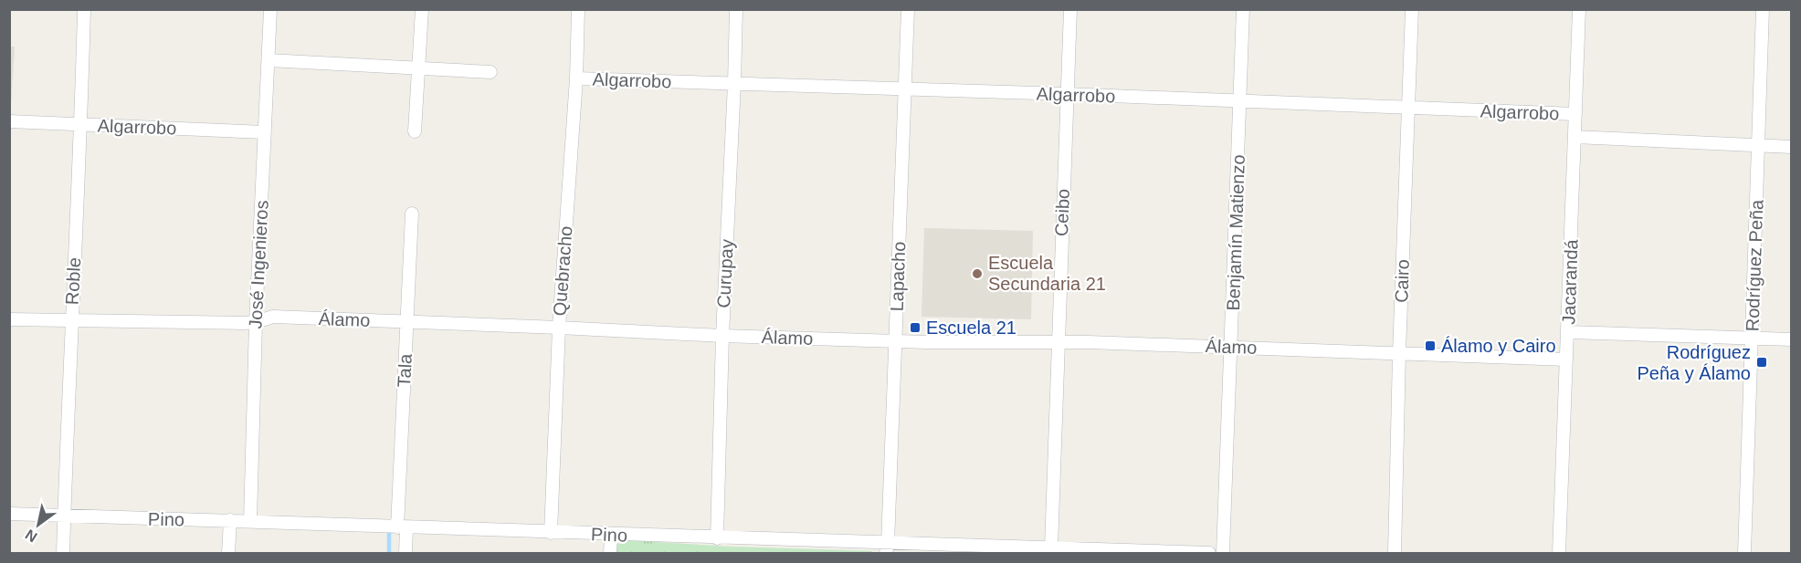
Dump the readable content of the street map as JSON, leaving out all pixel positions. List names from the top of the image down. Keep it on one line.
{"streets":{"street":["Algarrobo","Ceibo","Benjamín Matienzo","José Ingenieros","Rodríguez Peña","Quebracho","Curupay","Lapacho","Roble","Cairo","Jacarandá","Álamo","Tala","Pino"]},"crossings":[["Algarrobo","Ceibo"],["Algarrobo","Benjamín Matienzo"],["Algarrobo","José Ingenieros"],["Algarrobo","Rodríguez Peña"],["Algarrobo","Quebracho"],["Algarrobo","Curupay"],["Algarrobo","Lapacho"],["Algarrobo","Roble"],["Algarrobo","Cairo"],["Algarrobo","Jacarandá"],["Ceibo","Álamo"],["Ceibo","Pino"],["Benjamín Matienzo","Álamo"],["José Ingenieros","Álamo"],["José Ingenieros","Pino"],["Quebracho","Álamo"],["Quebracho","Pino"],["Curupay","Álamo"],["Curupay","Pino"],["Lapacho","Álamo"],["Lapacho","Pino"],["Roble","Álamo"],["Roble","Pino"],["Cairo","Álamo"],["Jacarandá","Álamo"],["Álamo","Tala"],["Tala","Pino"]],"places":{"other":["Escuela Secundaria 21"],"transit":["Escuela 21","Álamo y Cairo","Rodríguez Peña y Álamo"]},"north":"bottom left"}
